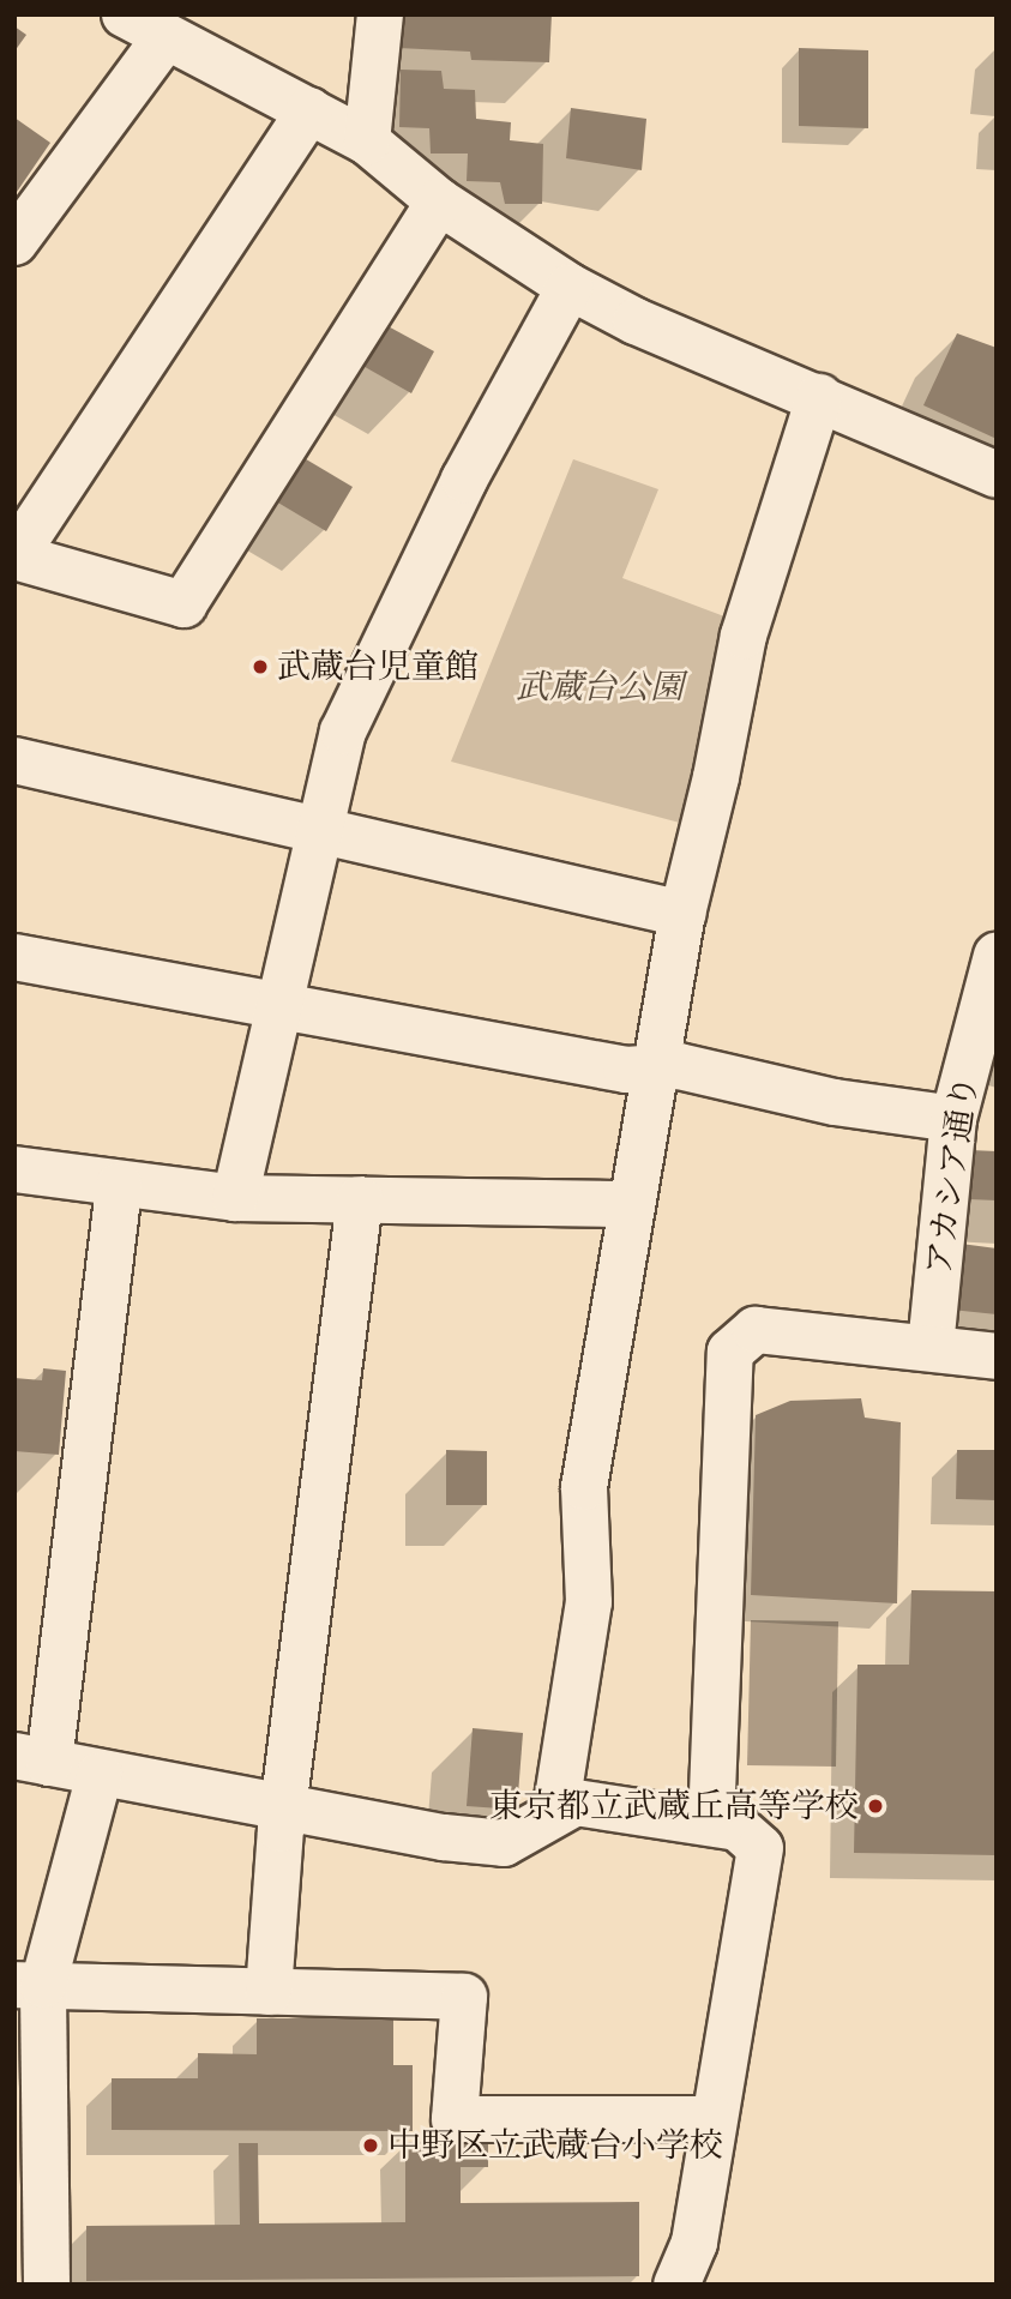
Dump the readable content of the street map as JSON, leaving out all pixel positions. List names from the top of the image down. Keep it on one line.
{"streets":{"street":["アカシア通り"]},"parks":["武蔵台公園"],"places":["武蔵台児童館","東京都立武蔵丘高等学校","中野区立武蔵台小学校"]}
